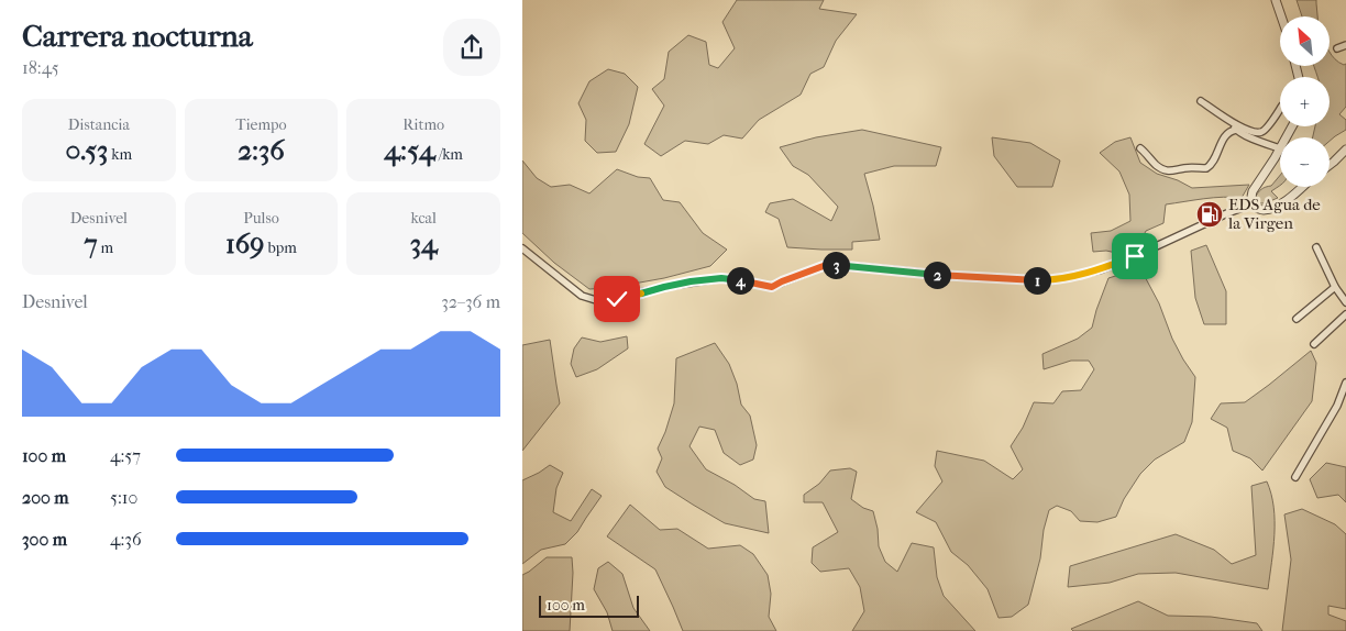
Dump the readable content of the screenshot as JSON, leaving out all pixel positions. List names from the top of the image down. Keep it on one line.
{"places":{"fuel station":["EDS Agua de la Virgen"]},"scale_bar":"100 m","north":"top left","page":{"heading":["Carrera nocturna","18:45"],"map_buttons":["+","−"],"stats":[["Distancia","0.53 km"],["Tiempo","2:36"],["Ritmo","4:54 /km"],["Desnivel","7 m"],["Pulso","169 bpm"],["kcal","34"]],"pins":["3","2","1","4"],"chart":["Desnivel","32–36 m"],"list":[{"name":"100 m","note":"4:57"},{"name":"200 m","note":"5:10"},{"name":"300 m","note":"4:36"}],"scale":"100 m"}}
